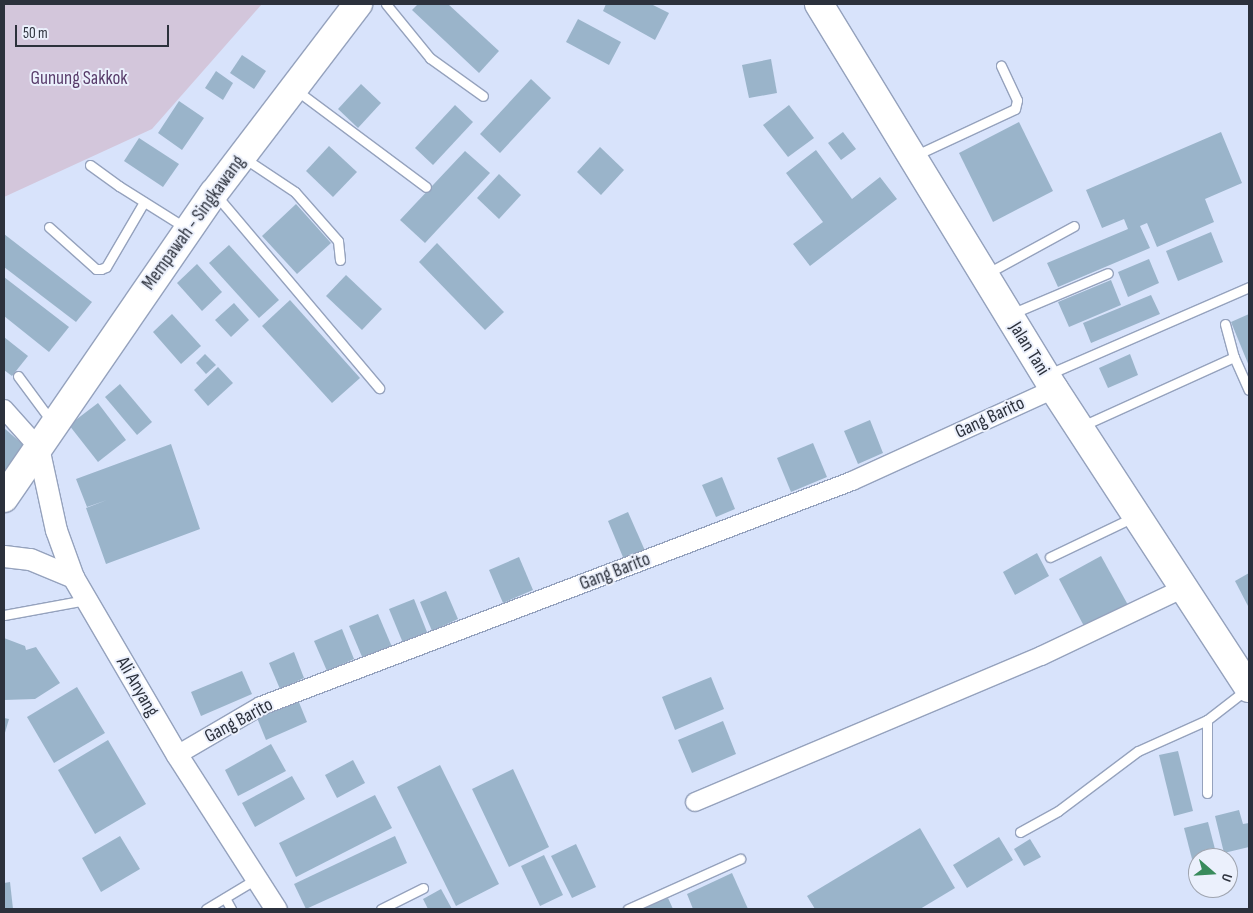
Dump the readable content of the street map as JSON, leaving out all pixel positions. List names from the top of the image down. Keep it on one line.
{"streets":{"main road":["Mempawah - Singkawang","Jalan Tani"],"street":["Gang Barito","Ali Anyang"]},"crossings":[["Mempawah - Singkawang","Ali Anyang"],["Jalan Tani","Gang Barito"],["Gang Barito","Ali Anyang"]],"parks":["Gunung Sakkok"],"scale_bar":"50 m","north":"right"}
